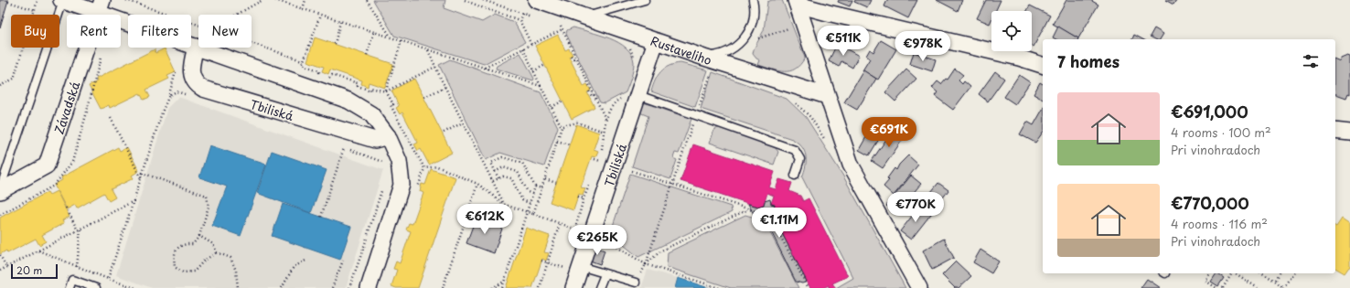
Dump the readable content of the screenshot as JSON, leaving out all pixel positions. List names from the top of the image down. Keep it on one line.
{"streets":{"street":["Rustaveliho","Závadská","Tbiliská"]},"crossings":[["Rustaveliho","Tbiliská"]],"scale_bar":"20 m","page":{"chip":["Buy","Rent","Filters","New"],"price":["€511K","€978K","€691K","€770K","€612K","€1.11M","€265K"],"heading":"7 homes","list":[{"name":"€691,000","note":"4 rooms · 100 m² · Pri vinohradoch"},{"name":"€770,000","note":"4 rooms · 116 m² · Pri vinohradoch"}],"scale":"20 m"}}
